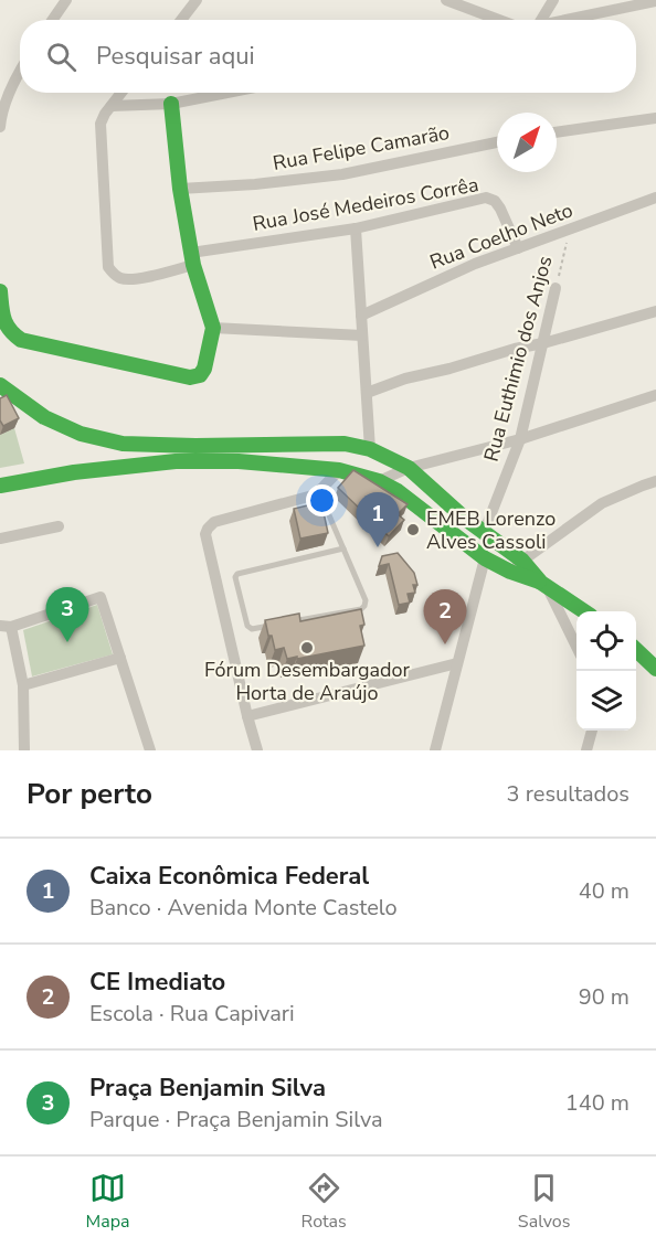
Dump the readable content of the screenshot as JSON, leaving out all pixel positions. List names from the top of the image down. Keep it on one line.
{"streets":{"street":["Rua Felipe Camarão","Rua José Medeiros Corrêa","Rua Coelho Neto","Rua Euthimio dos Anjos"]},"crossings":[["Rua José Medeiros Corrêa","Rua Coelho Neto"],["Rua Coelho Neto","Rua Euthimio dos Anjos"]],"places":["EMEB Lorenzo Alves Cassoli","Fórum Desembargador Horta de Araújo"],"north":"top right","page":{"search":"Pesquisar aqui","pins":["1","3","2"],"heading":["Por perto","3 resultados"],"list":[{"mark":"1","name":"Caixa Econômica Federal","note":"Banco · Avenida Monte Castelo","value":"40 m"},{"mark":"2","name":"CE Imediato","note":"Escola · Rua Capivari","value":"90 m"},{"mark":"3","name":"Praça Benjamin Silva","note":"Parque · Praça Benjamin Silva","value":"140 m"}],"nav":["Mapa","Rotas","Salvos"]}}
